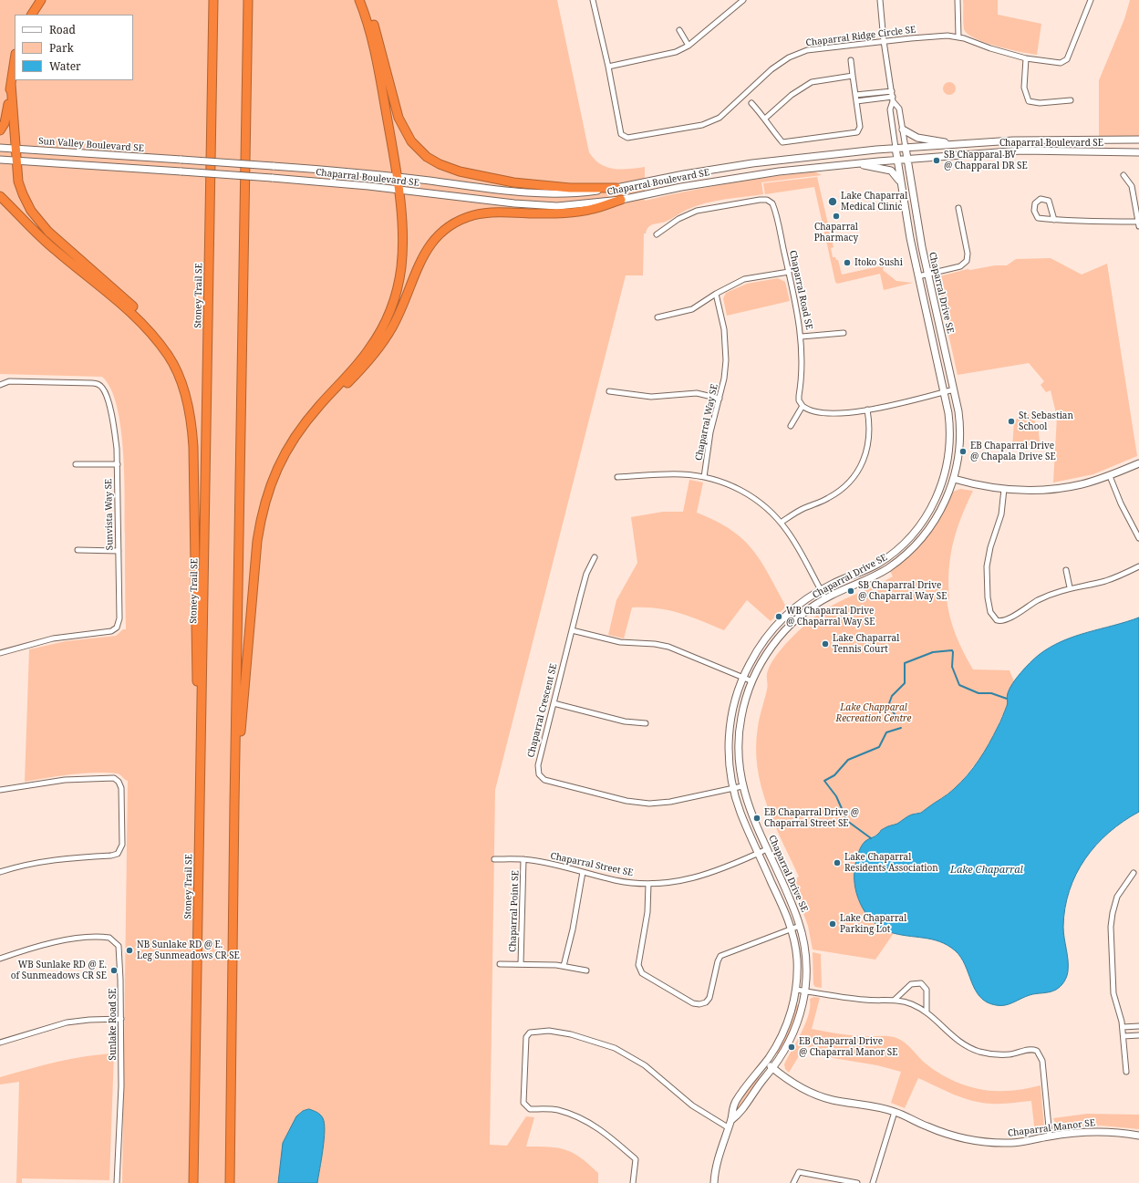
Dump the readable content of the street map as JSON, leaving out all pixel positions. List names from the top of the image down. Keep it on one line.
{"streets":{"highway":["Stoney Trail SE"],"street":["Chaparral Ridge Circle SE","Chaparral Boulevard SE","Sun Valley Boulevard SE","Chaparral Road SE","Chaparral Drive SE","Chaparral Way SE","Sunvista Way SE","Chaparral Crescent SE","Chaparral Street SE","Chaparral Point SE","Sunlake Road SE","Chaparral Manor SE"]},"crossings":[["Chaparral Boulevard SE","Sun Valley Boulevard SE"],["Chaparral Boulevard SE","Chaparral Drive SE"],["Chaparral Drive SE","Chaparral Crescent SE"],["Chaparral Drive SE","Chaparral Street SE"],["Chaparral Drive SE","Chaparral Manor SE"],["Chaparral Street SE","Chaparral Point SE"]],"water":["Lake Chaparral"],"parks":["Lake Chapparal Recreation Centre"],"places":["SB Chapparal BV @ Chapparal DR SE","Lake Chaparral Medical Clinic","Chaparral Pharmacy","Itoko Sushi","St. Sebastian School","EB Chaparral Drive @ Chapala Drive SE","SB Chaparral Drive @ Chaparral Way SE","WB Chaparral Drive @ Chaparral Way SE","Lake Chaparral Tennis Court","EB Chaparral Drive @ Chaparral Street SE","Lake Chaparral Residents Association","Lake Chaparral Parking Lot","NB Sunlake RD @ E. Leg Sunmeadows CR SE","WB Sunlake RD @ E. of Sunmeadows CR SE","EB Chaparral Drive @ Chaparral Manor SE"],"legend":["Road","Park","Water"]}
